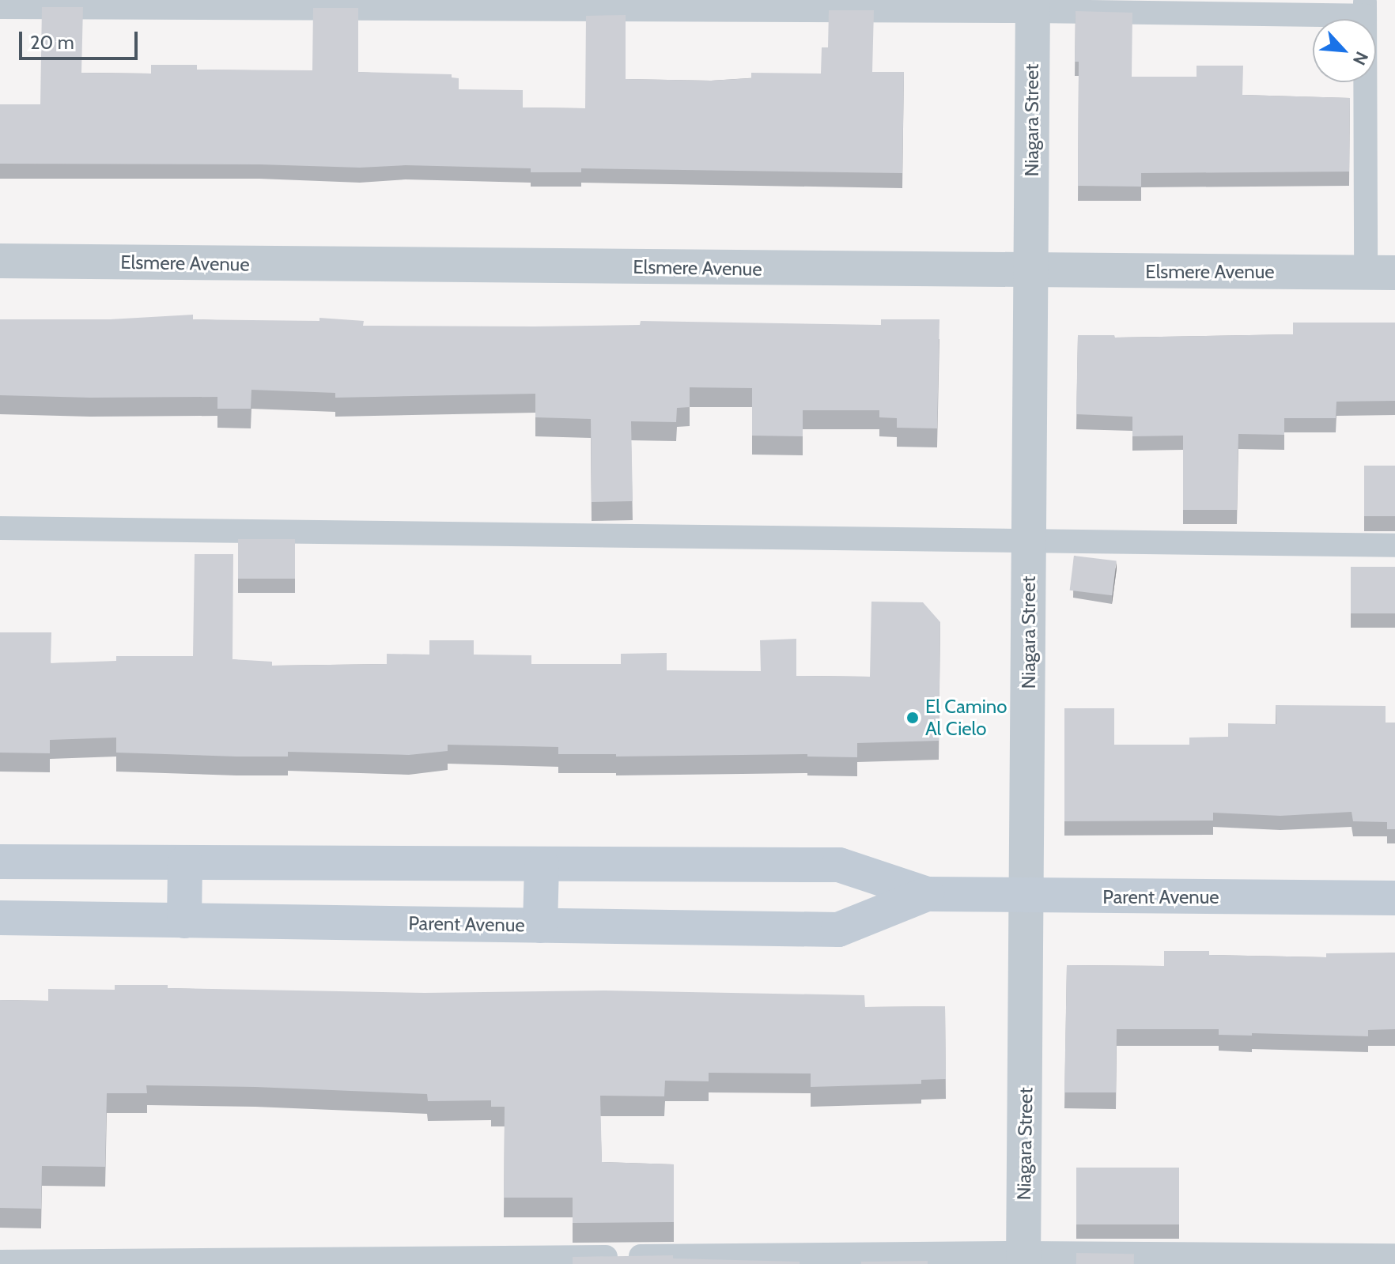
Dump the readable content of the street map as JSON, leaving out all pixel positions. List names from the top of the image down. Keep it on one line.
{"streets":{"street":["Niagara Street","Elsmere Avenue","Parent Avenue"]},"crossings":[["Niagara Street","Elsmere Avenue"],["Niagara Street","Parent Avenue"]],"places":["El Camino Al Cielo"],"scale_bar":"20 m","north":"bottom right"}
